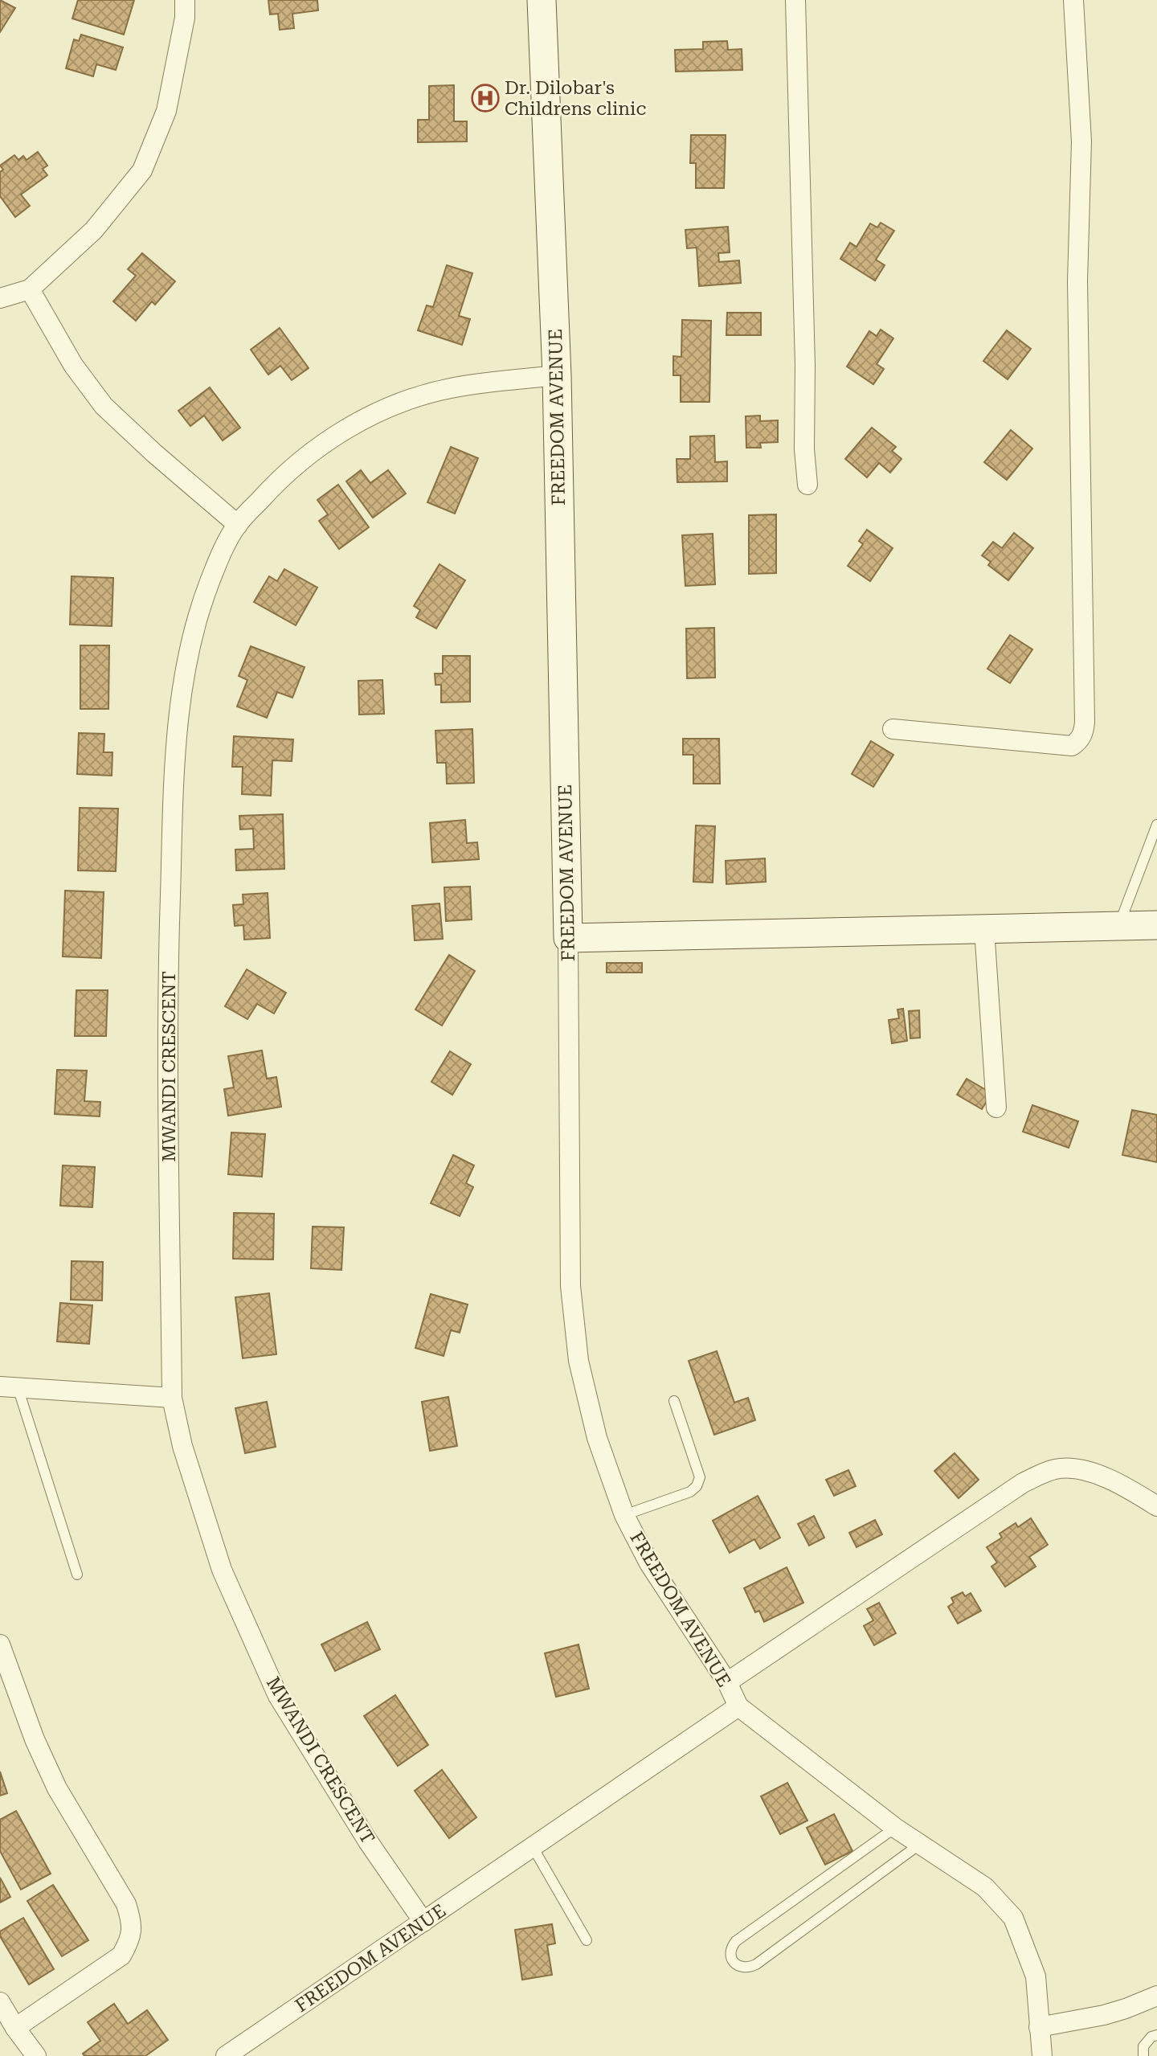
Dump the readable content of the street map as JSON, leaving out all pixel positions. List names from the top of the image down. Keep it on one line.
{"streets":{"main road":["FREEDOM AVENUE"],"street":["MWANDI CRESCENT"]},"crossings":[["FREEDOM AVENUE","MWANDI CRESCENT"]],"places":{"hospital":["Dr. Dilobar's Childrens clinic"]}}
